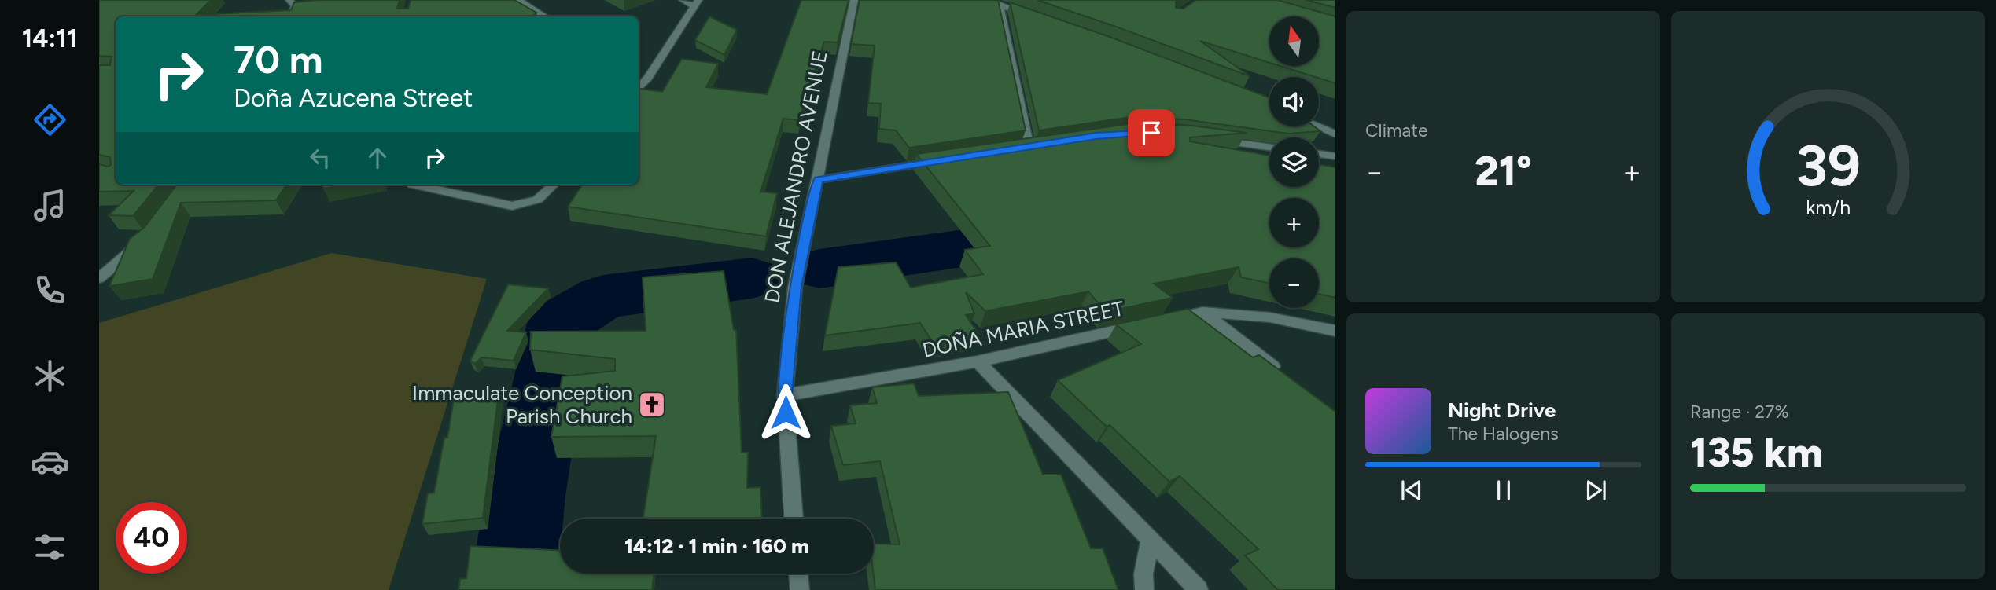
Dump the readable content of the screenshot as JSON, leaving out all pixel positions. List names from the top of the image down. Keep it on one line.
{"streets":{"street":["DON ALEJANDRO AVENUE","DOÑA MARIA STREET"]},"crossings":[["DON ALEJANDRO AVENUE","DOÑA MARIA STREET"]],"places":{"church":["Immaculate Conception Parish Church"]},"north":"top","page":{"tabs":"14:11","tile":["Climate",["Range · 27%","135 km"]],"map_buttons":["+","−"],"turn":["70 m","Doña Azucena Street"],"heat":["−","21°","+"],"song":["Night Drive","The Halogens"],"limit":"40","trip":"14:12 · 1 min · 160 m","gauge":["39","km/h"]}}
